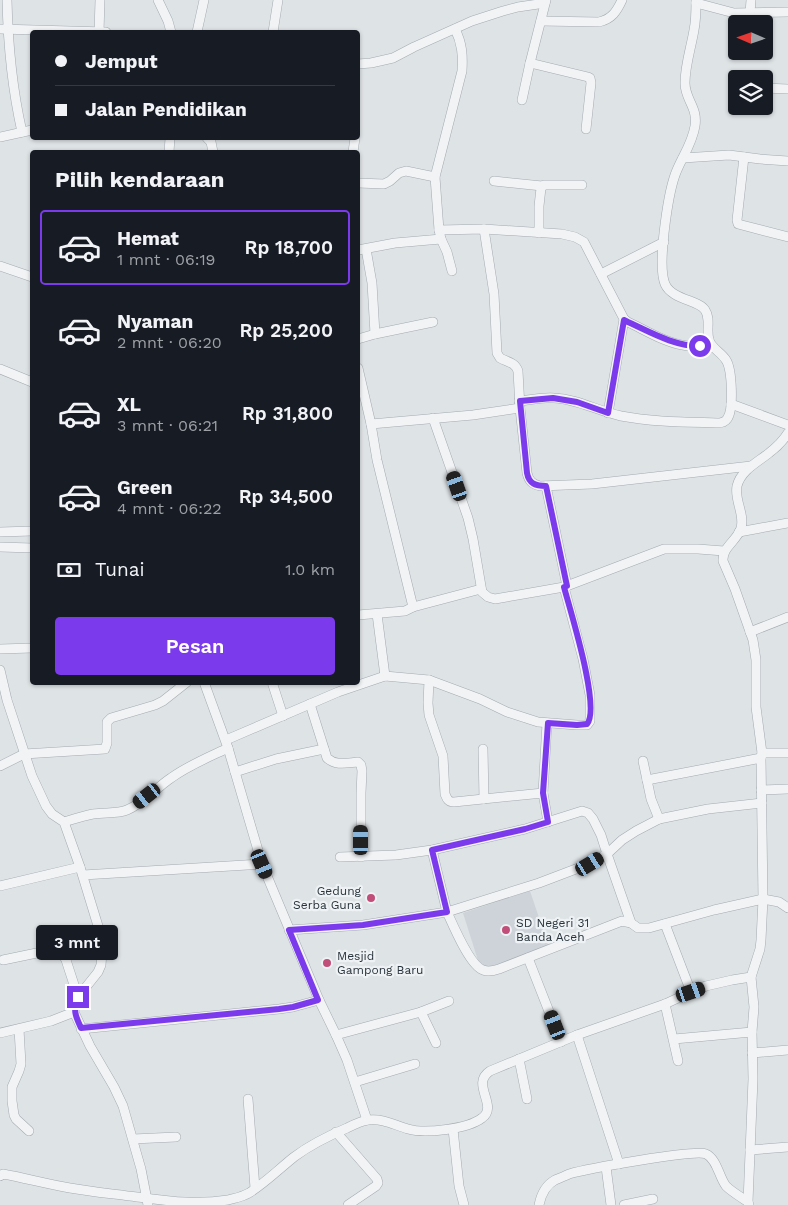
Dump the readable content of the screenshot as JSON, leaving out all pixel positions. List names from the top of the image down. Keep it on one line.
{"places":["Gedung Serba Guna","SD Negeri 31 Banda Aceh","Mesjid Gampong Baru"],"north":"left","page":{"banner":["Jemput","Jalan Pendidikan"],"heading":"Pilih kendaraan","list":[{"name":"Hemat","note":"1 mnt · 06:19","value":"Rp 18,700"},{"name":"Nyaman","note":"2 mnt · 06:20","value":"Rp 25,200"},{"name":"XL","note":"3 mnt · 06:21","value":"Rp 31,800"},{"name":"Green","note":"4 mnt · 06:22","value":"Rp 34,500"}],"pay":["Tunai","1.0 km"],"buttons":"Pesan","bubble":"3 mnt"}}
